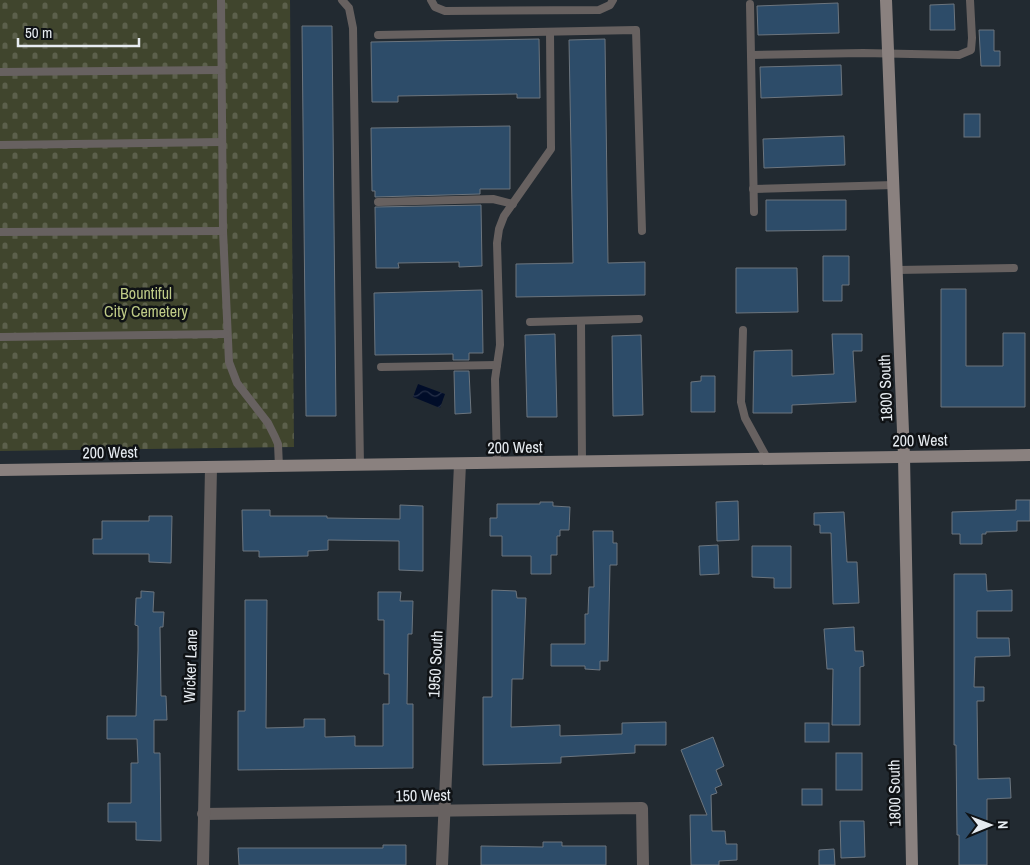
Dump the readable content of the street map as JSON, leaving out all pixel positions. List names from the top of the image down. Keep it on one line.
{"streets":{"street":["1800 South","200 West","1950 South","Wicker Lane","150 West"]},"crossings":[["1800 South","200 West"],["200 West","1950 South"],["200 West","Wicker Lane"],["1950 South","150 West"],["Wicker Lane","150 West"]],"parks":["Bountiful City Cemetery"],"scale_bar":"50 m","north":"right"}
